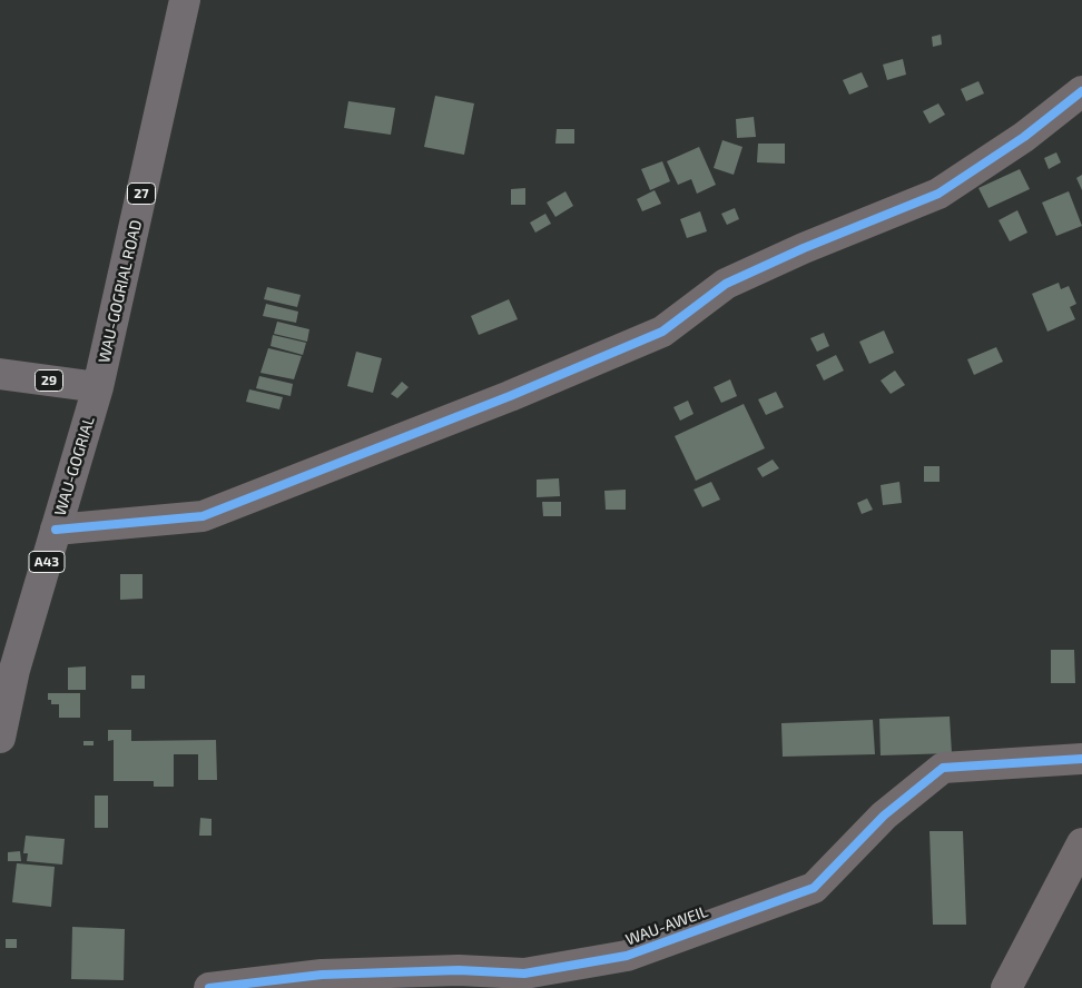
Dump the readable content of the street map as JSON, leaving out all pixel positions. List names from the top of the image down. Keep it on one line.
{"streets":{"main road":["27","WAU-GOGRIAL ROAD","29","WAU-GOGRIAL","A43"],"street":["WAU-AWEIL"]},"crossings":[["WAU-GOGRIAL ROAD","29"],["WAU-GOGRIAL ROAD","WAU-GOGRIAL"],["29","WAU-GOGRIAL"]]}
